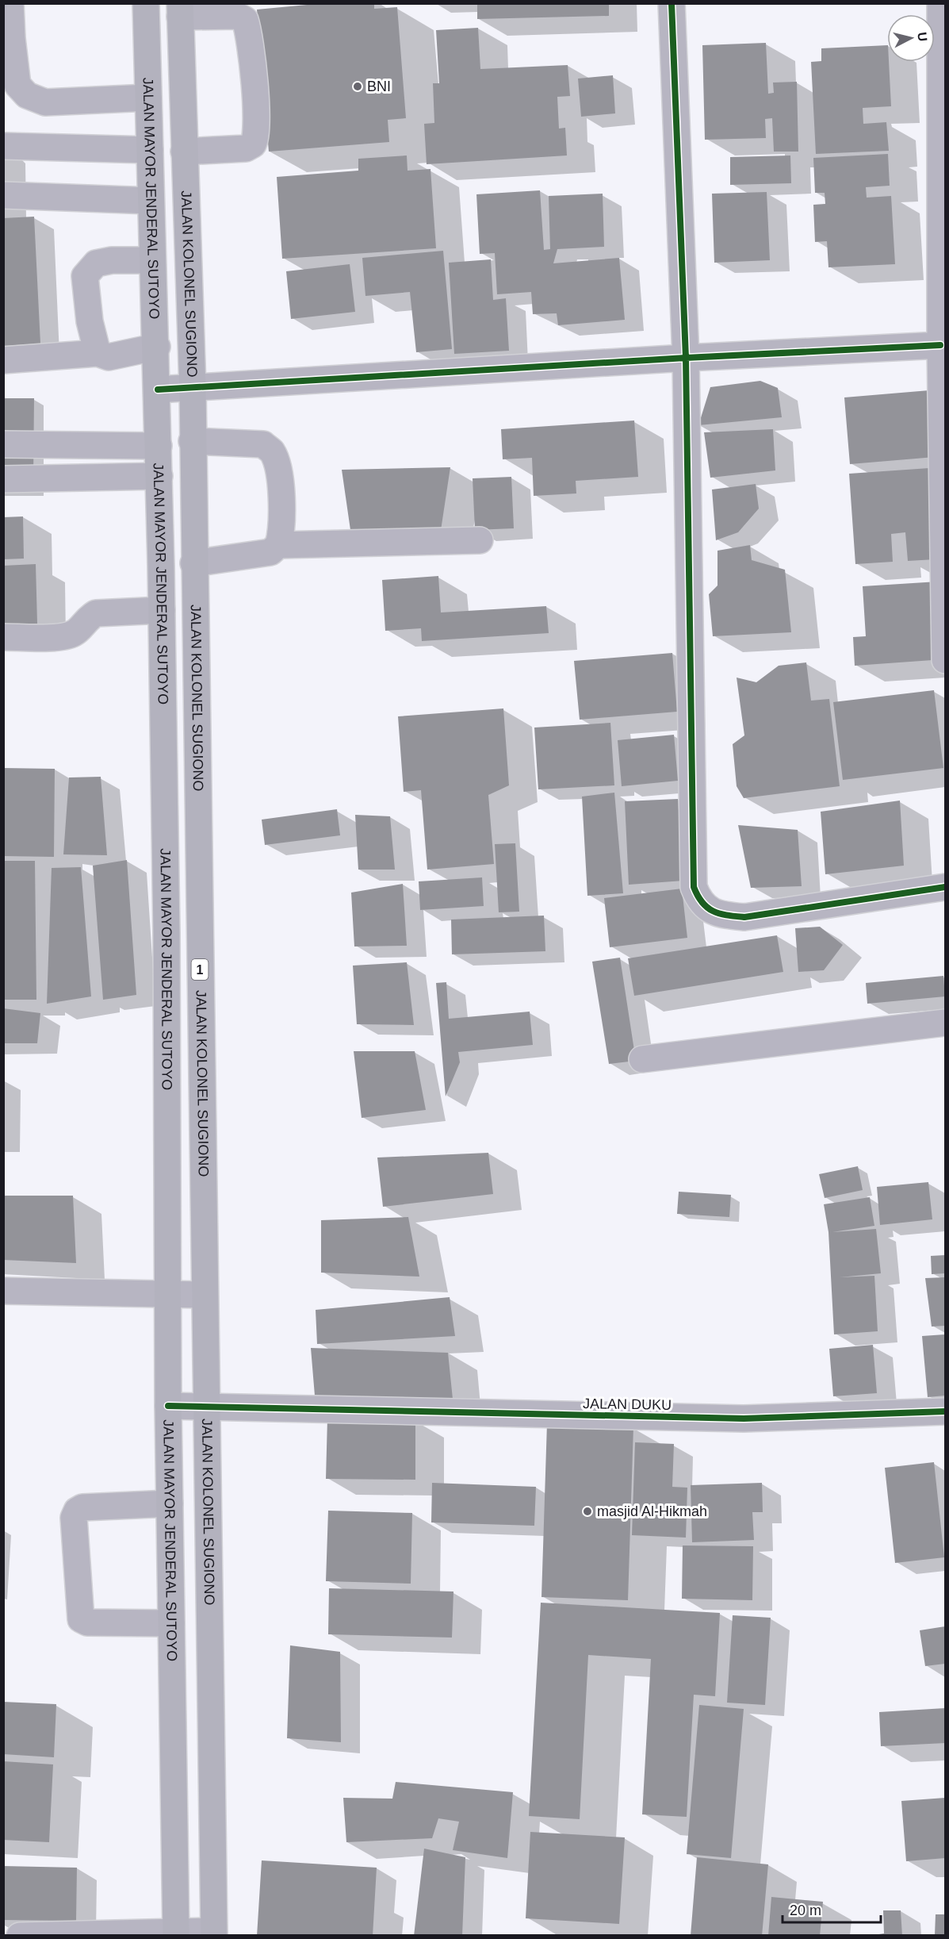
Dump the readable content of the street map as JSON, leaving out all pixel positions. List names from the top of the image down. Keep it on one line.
{"streets":{"highway":["JALAN MAYOR JENDERAL SUTOYO","JALAN KOLONEL SUGIONO","1"],"street":["JALAN DUKU"]},"crossings":[["JALAN MAYOR JENDERAL SUTOYO","JALAN DUKU"],["JALAN KOLONEL SUGIONO","JALAN DUKU"]],"places":["BNI","masjid Al-Hikmah"],"scale_bar":"20 m","north":"right"}
